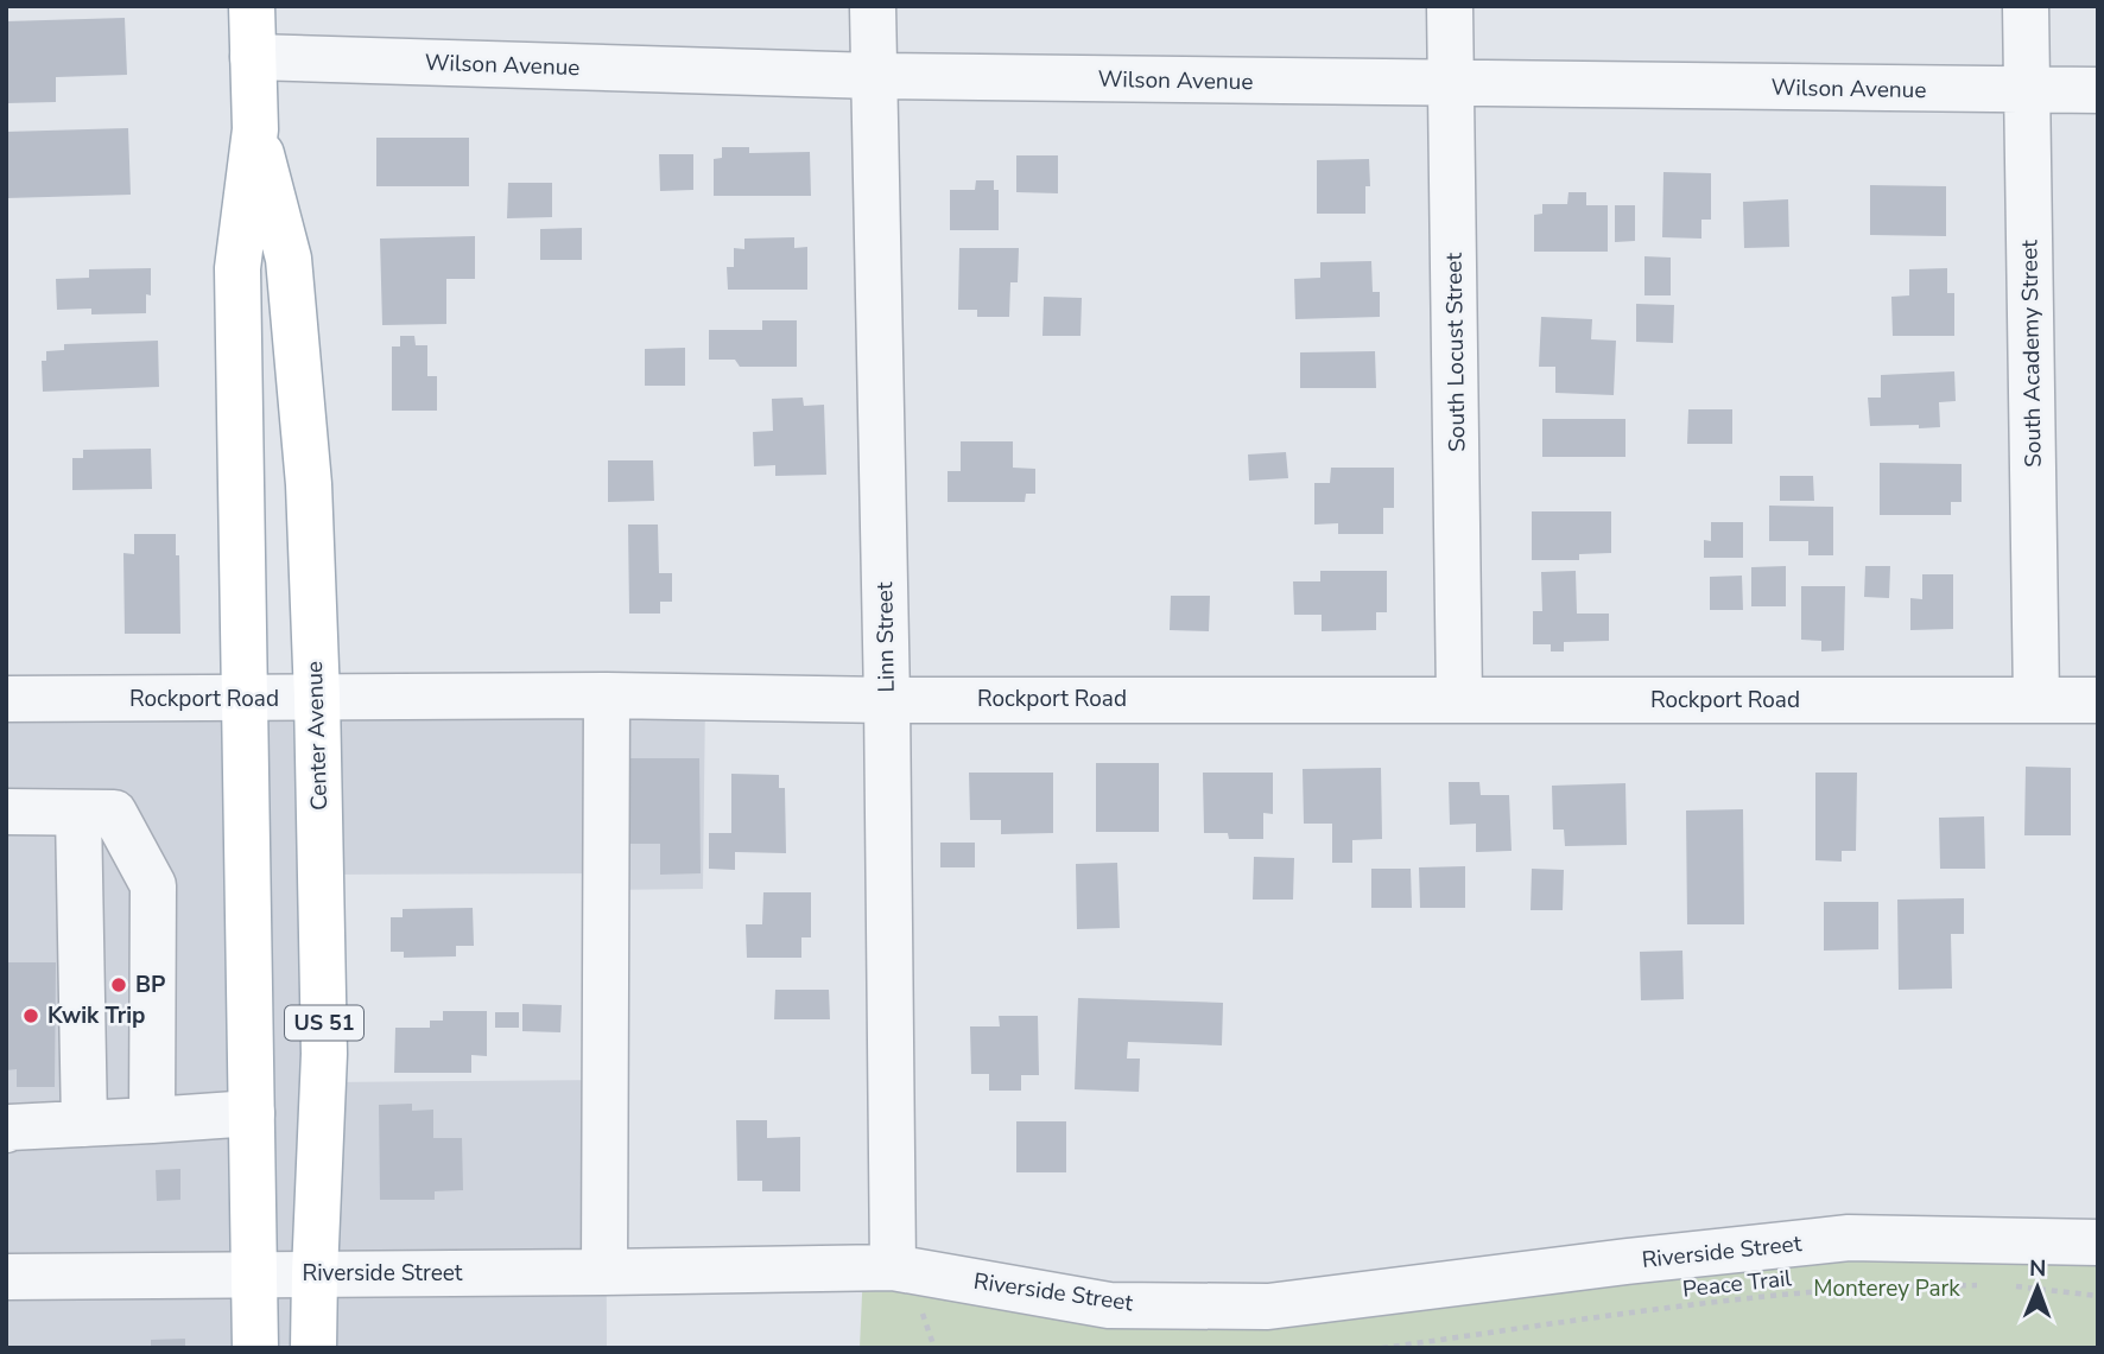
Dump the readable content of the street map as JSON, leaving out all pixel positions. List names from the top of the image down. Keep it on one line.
{"streets":{"main road":["Center Avenue","US 51"],"street":["Wilson Avenue","South Locust Street","South Academy Street","Linn Street","Rockport Road","Riverside Street"],"path":["Peace Trail"]},"crossings":[["Wilson Avenue","South Locust Street"],["Wilson Avenue","South Academy Street"],["Wilson Avenue","Linn Street"],["Wilson Avenue","Center Avenue"],["South Locust Street","Rockport Road"],["South Academy Street","Rockport Road"],["Linn Street","Rockport Road"],["Linn Street","Riverside Street"],["Rockport Road","Center Avenue"],["Center Avenue","Riverside Street"]],"parks":["Monterey Park"],"places":["BP","Kwik Trip"],"north":"top"}
